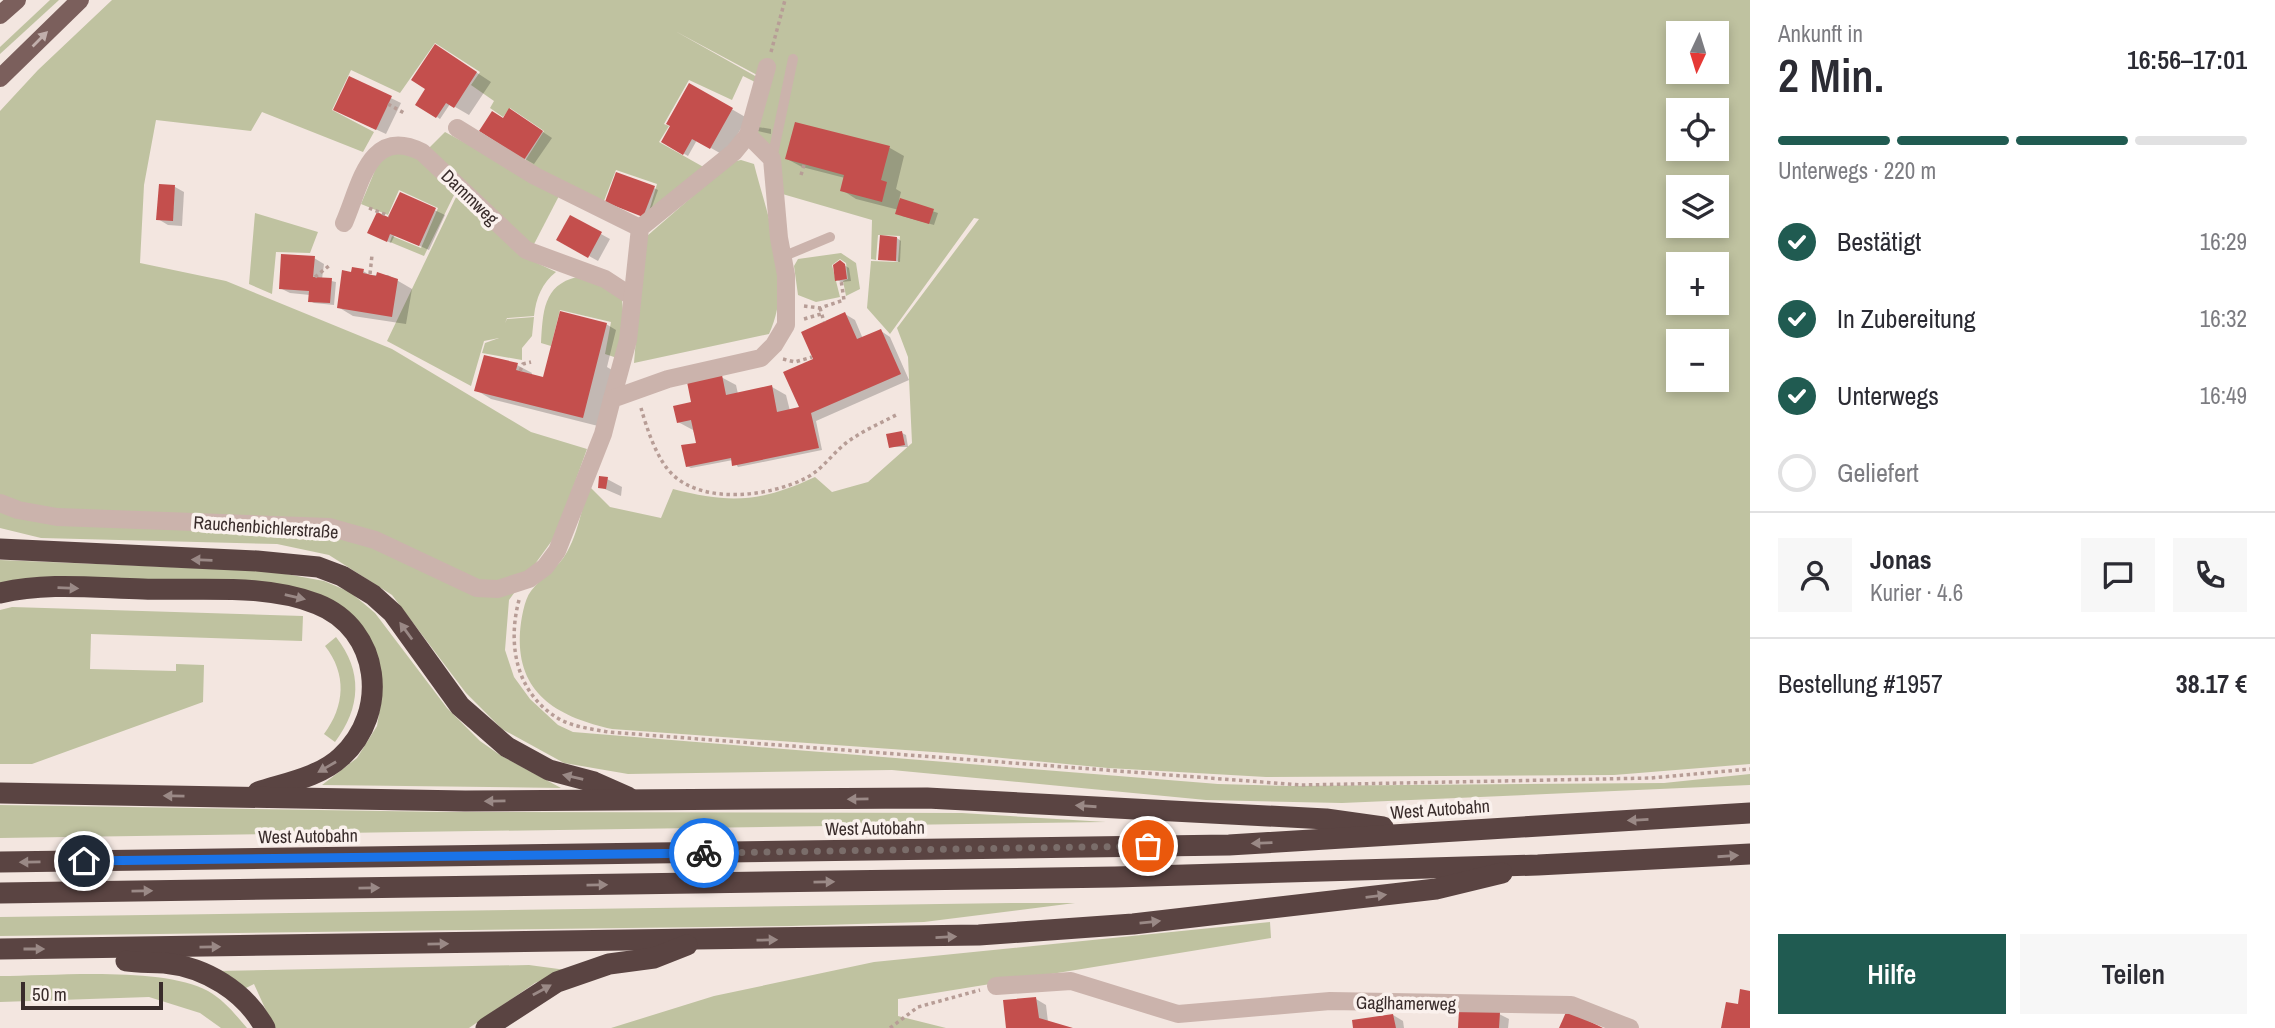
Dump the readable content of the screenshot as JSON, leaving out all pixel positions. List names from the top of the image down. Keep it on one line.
{"streets":{"highway":["West Autobahn"],"street":["Dammweg","Rauchenbichlerstraße","Gaglhamerweg"]},"crossings":[["Dammweg","Rauchenbichlerstraße"]],"scale_bar":"50 m","north":"bottom","page":{"heading":["2 Min.","Ankunft in","16:56–17:01"],"panel":["Jonas","Kurier · 4.6","Bestellung #1957","38.17 €"],"map_buttons":["+","−"],"bar":"Unterwegs · 220 m","list":[["Bestätigt","16:29"],["In Zubereitung","16:32"],["Unterwegs","16:49"],"Geliefert"],"buttons":["Hilfe","Teilen"],"scale":"50 m"}}
